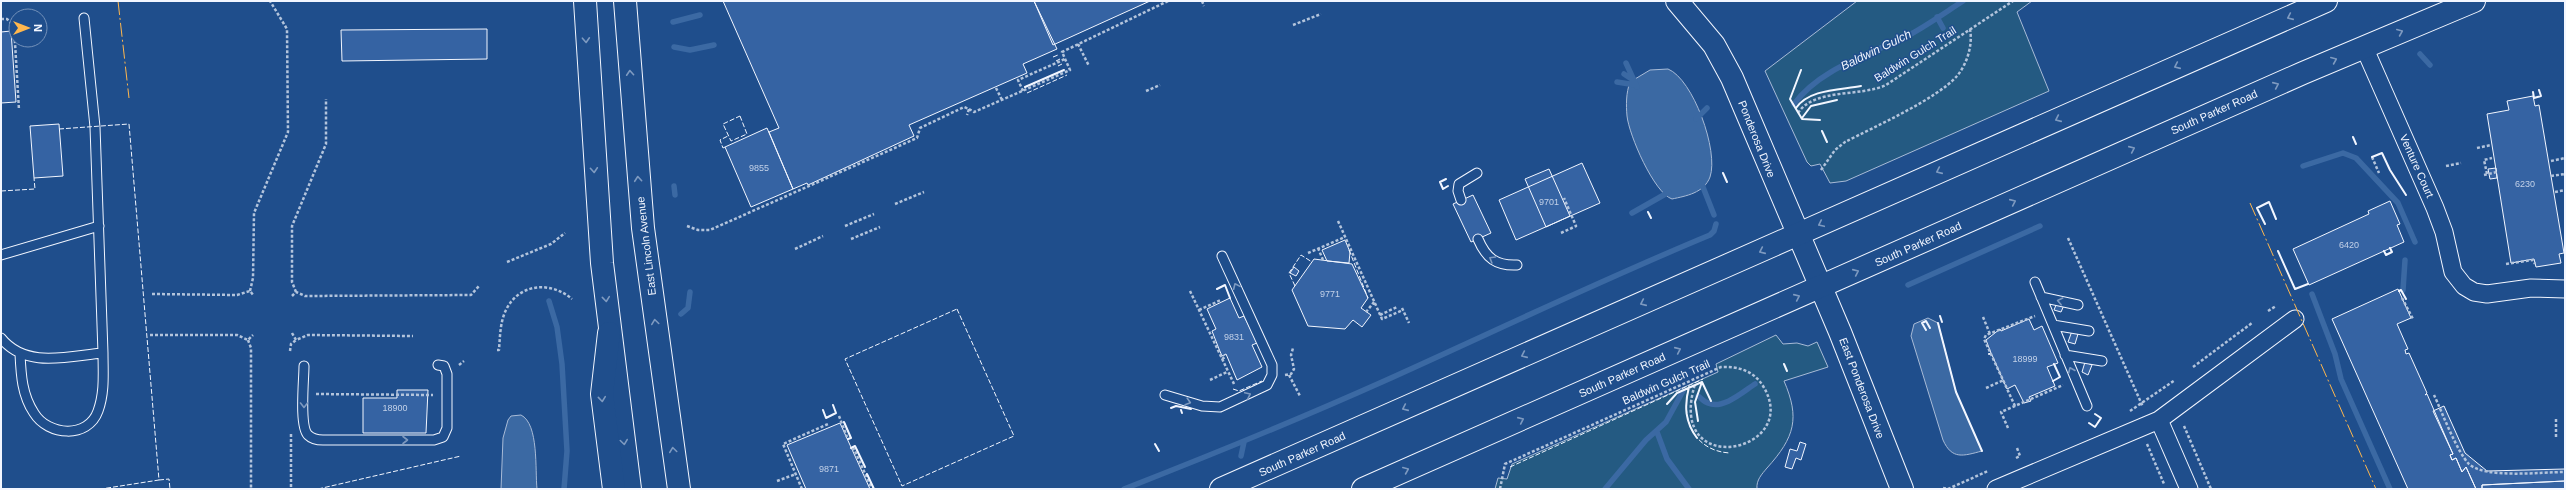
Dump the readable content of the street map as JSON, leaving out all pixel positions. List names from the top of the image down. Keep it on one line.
{"streets":{"main road":["South Parker Road","Ponderosa Drive","East Lincoln Avenue","East Ponderosa Drive"],"street":["Venture Court"],"path":["Baldwin Gulch Trail"]},"crossings":[["South Parker Road","Ponderosa Drive"],["South Parker Road","Venture Court"],["South Parker Road","East Ponderosa Drive"],["Ponderosa Drive","East Ponderosa Drive"]],"water":["Baldwin Gulch"],"house_numbers":["9855","6230","9701","6420","9771","9831","18999","18900","9871"],"north":"right"}
